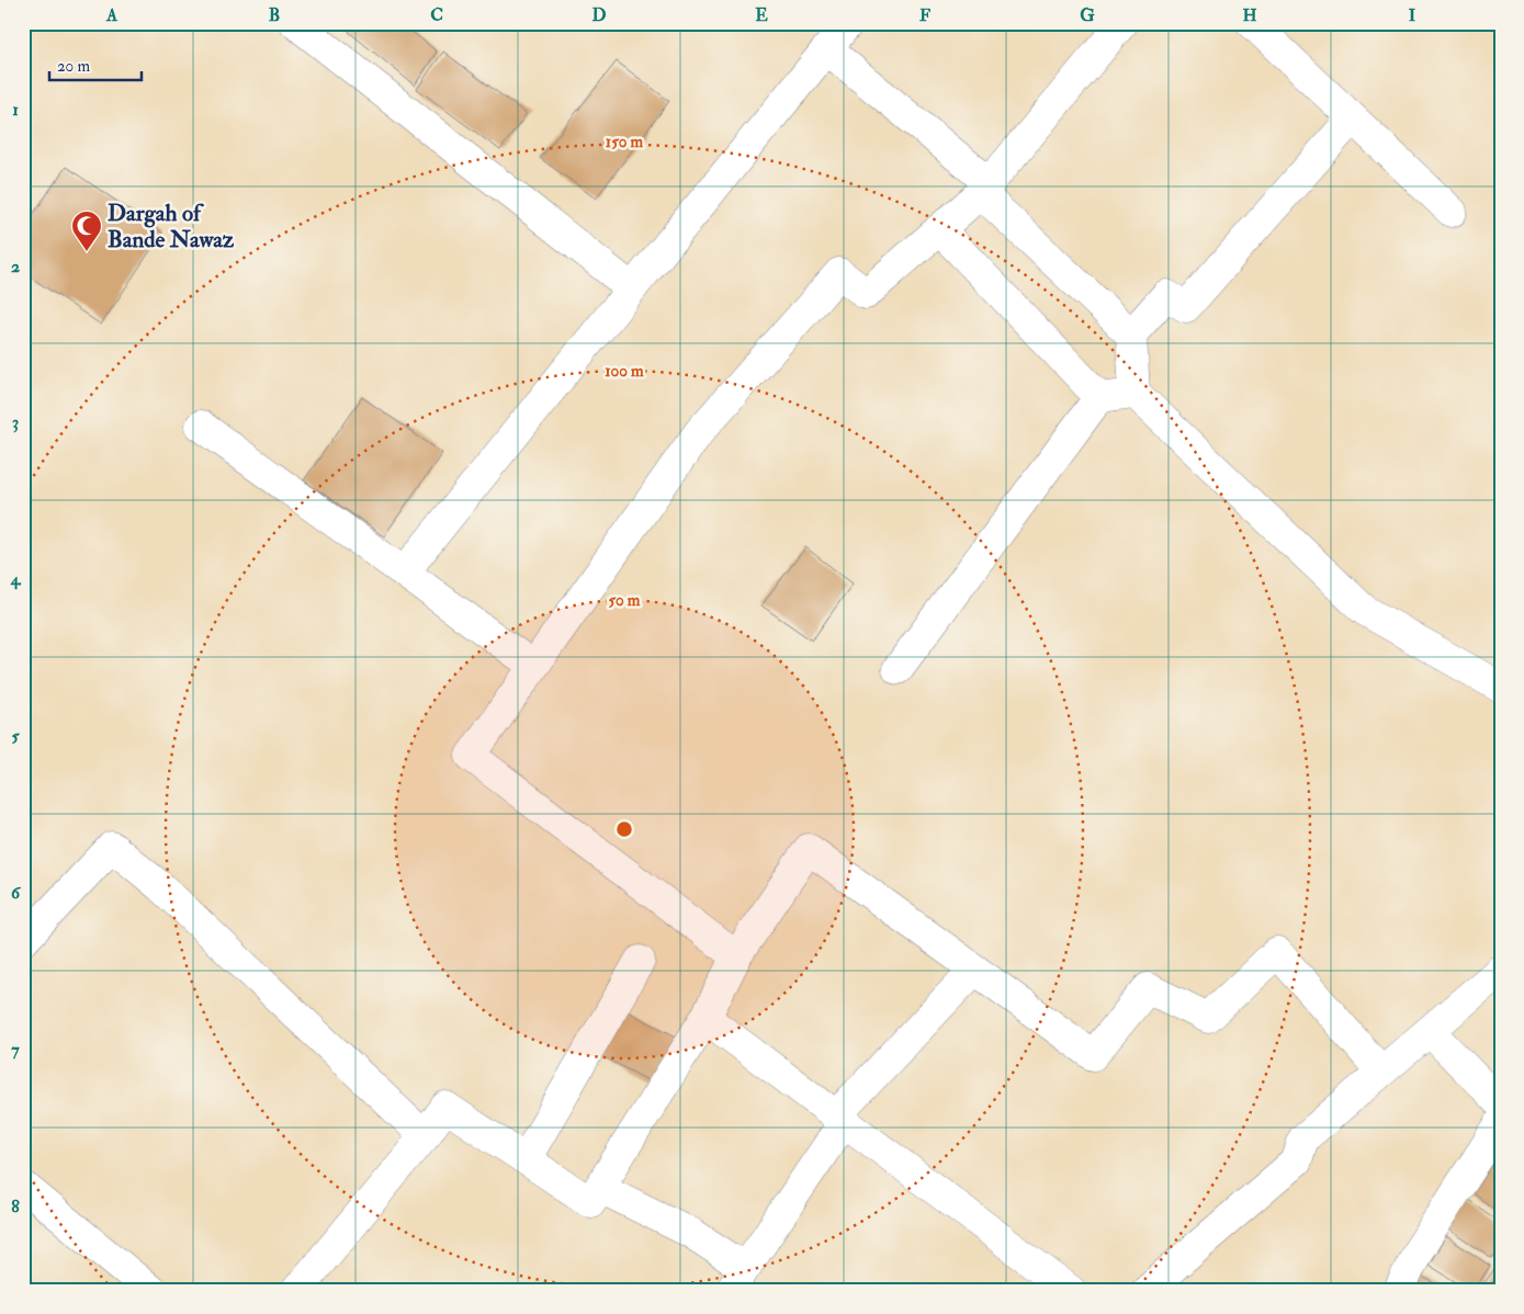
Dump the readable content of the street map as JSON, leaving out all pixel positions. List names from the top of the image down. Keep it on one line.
{"places":{"mosque":["Dargah of Bande Nawaz"]},"scale_bar":"20 m","grid":{"columns":["A","B","C","D","E","F","G","H","I"],"rows":["1","2","3","4","5","6","7","8"]},"rings":["150 m","100 m","50 m"]}
